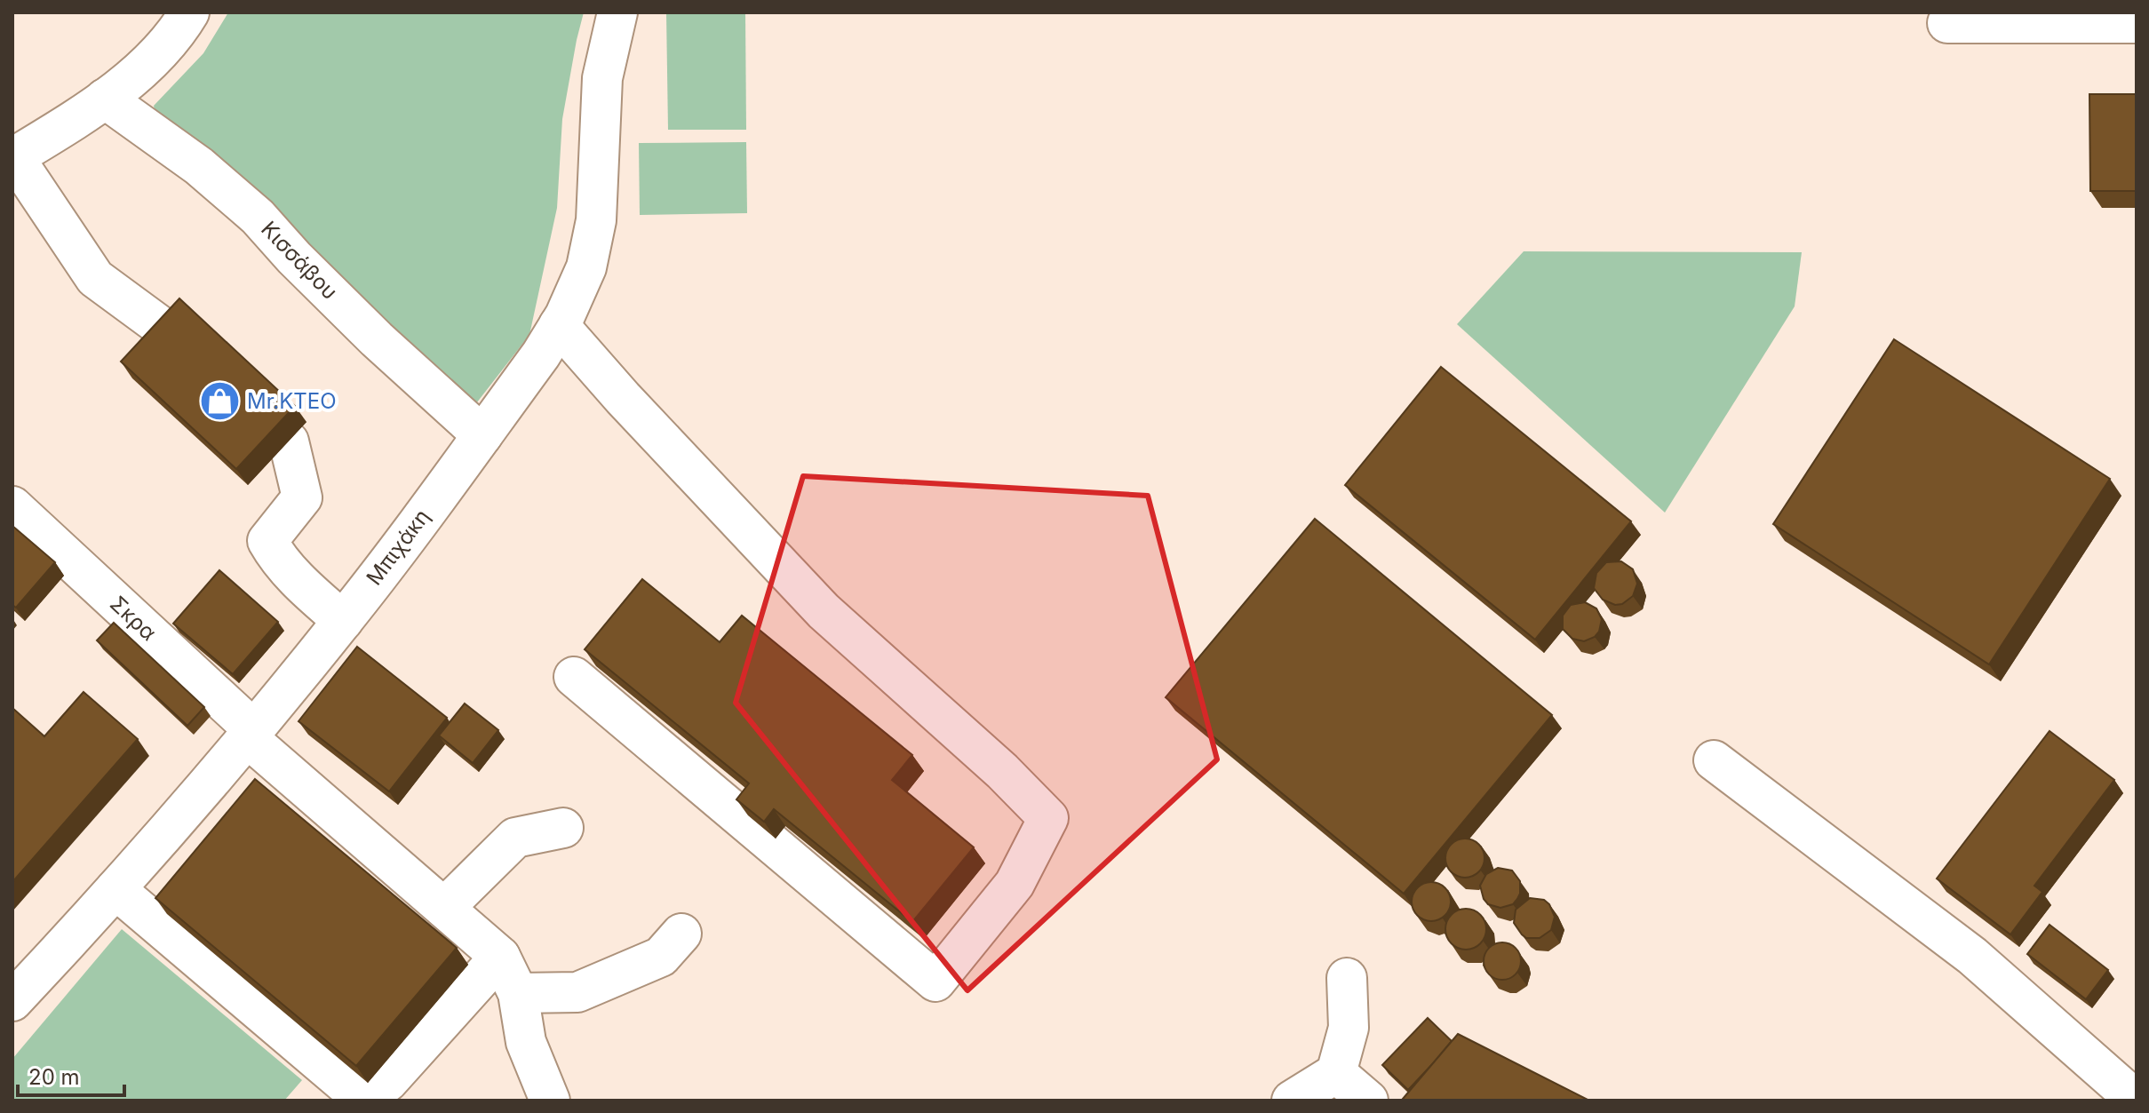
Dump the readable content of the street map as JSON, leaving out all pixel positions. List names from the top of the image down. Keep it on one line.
{"streets":{"street":["Κισσάβου","Μπιχάκη","Σκρα"]},"crossings":[["Κισσάβου","Μπιχάκη"],["Μπιχάκη","Σκρα"]],"places":{"shop":["Mr.KTEO"]},"scale_bar":"20 m"}
